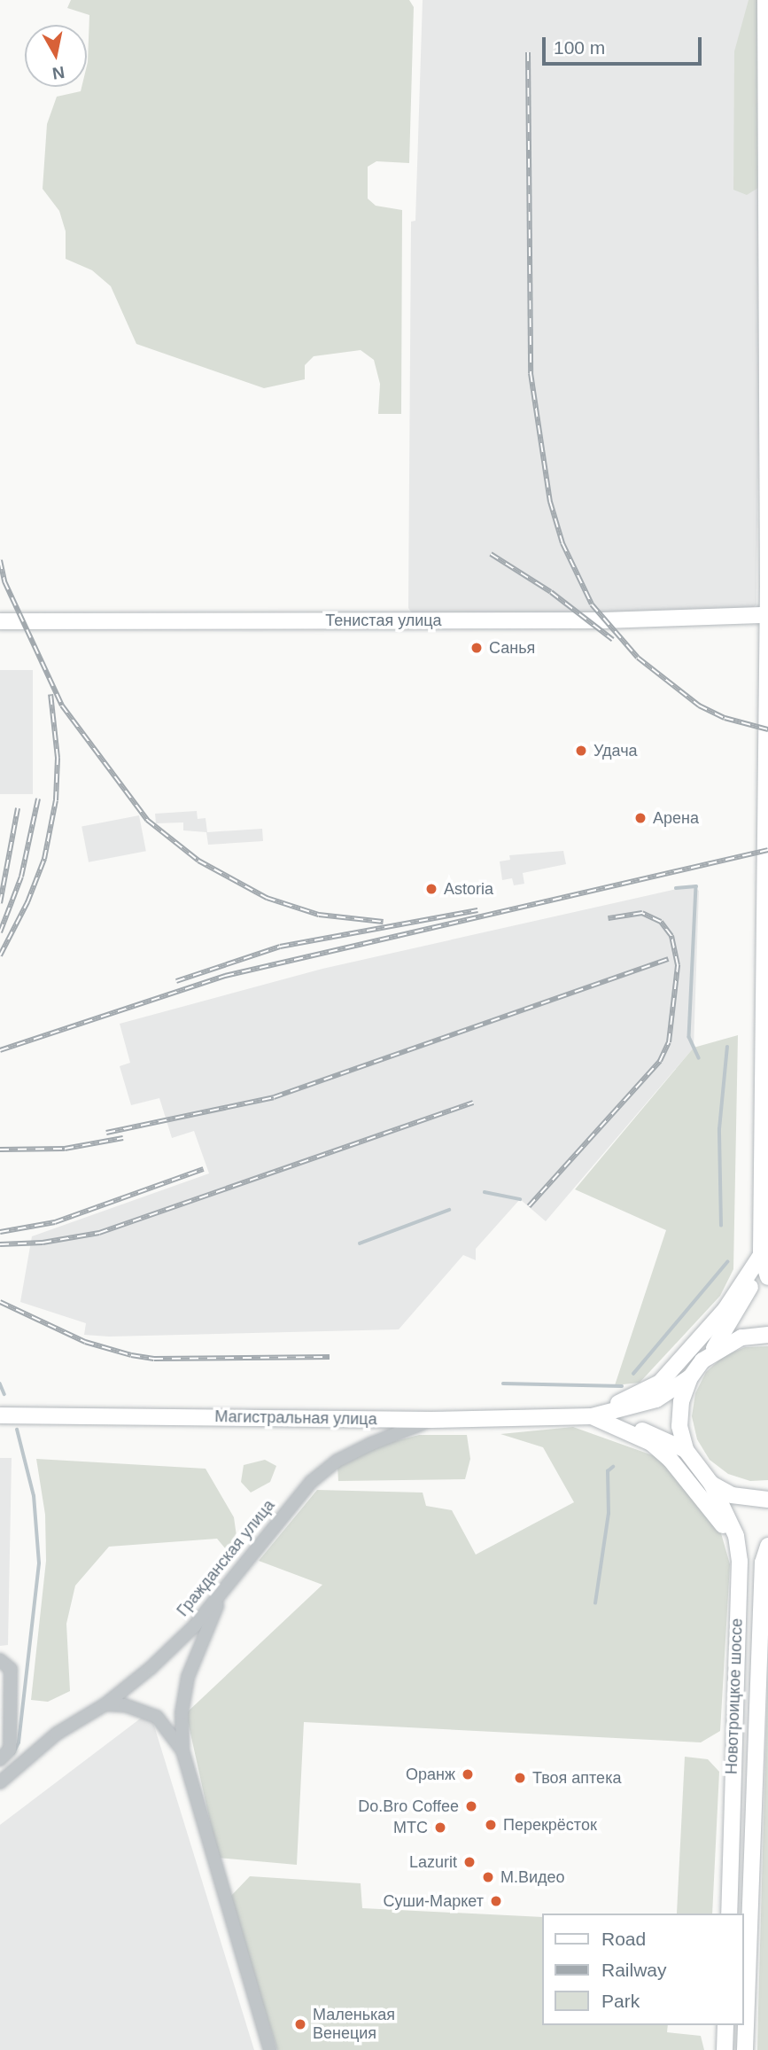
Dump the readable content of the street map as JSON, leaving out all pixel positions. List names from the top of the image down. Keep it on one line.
{"streets":{"main road":["Тенистая улица","Магистральная улица","Новотроицкое шоссе"],"street":["Гражданская улица"]},"crossings":[["Магистральная улица","Гражданская улица"]],"places":["Санья","Удача","Арена","Astoria","Оранж","Твоя аптека","Do.Bro Coffee","Перекрёсток","МТС","Lazurit","М.Видео","Суши-Маркет","Маленькая Венеция"],"legend":["Road","Railway","Park"],"scale_bar":"100 m","north":"bottom"}
